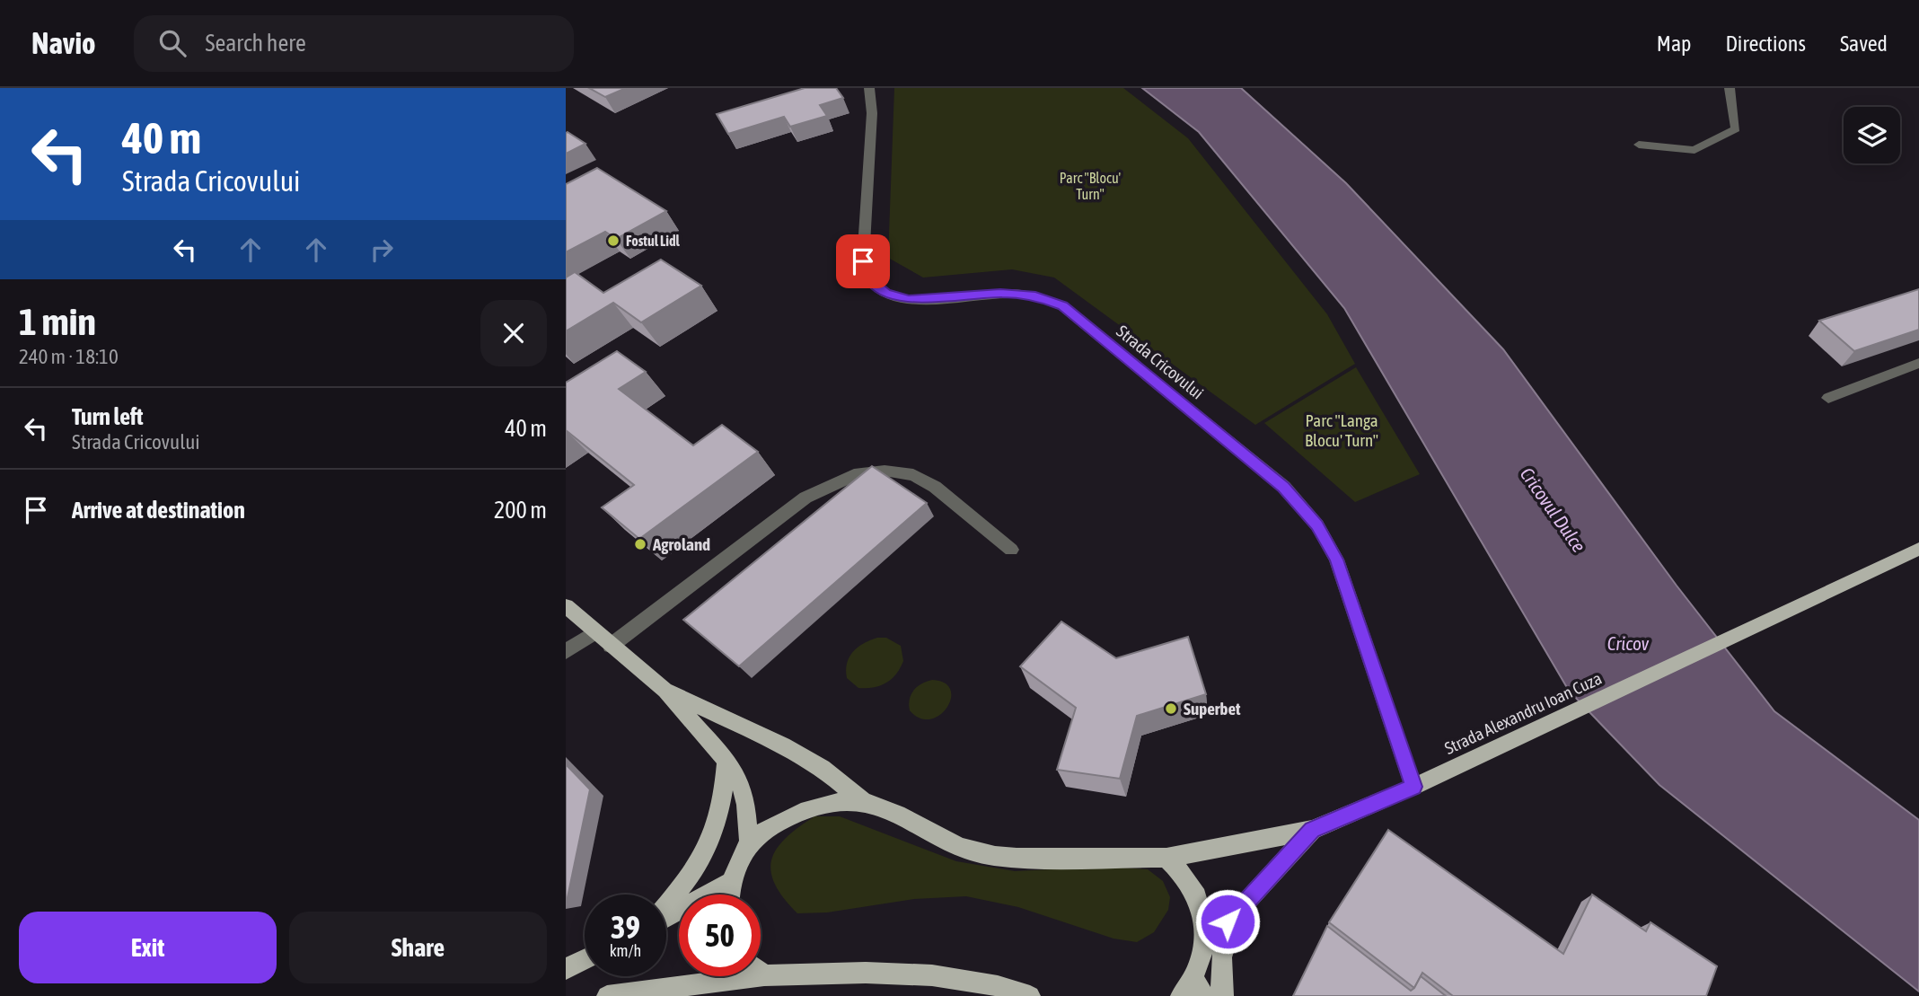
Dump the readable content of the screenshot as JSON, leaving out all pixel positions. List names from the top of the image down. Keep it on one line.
{"streets":{"main road":["Strada Alexandru Ioan Cuza"],"street":["Strada Cricovului"]},"crossings":[["Strada Cricovului","Strada Alexandru Ioan Cuza"]],"water":["Cricovul Dulce","Cricov"],"parks":["Parc \"Blocu' Turn\"","Parc \"Langa Blocu' Turn\""],"places":["Fostul Lidl","Agroland","Superbet"],"page":{"header":"Navio","search":"Search here","nav":["Map","Directions","Saved"],"turn":["40 m","Strada Cricovului"],"heading":["1 min","240 m · 18:10"],"list":[{"name":"Turn left","note":"Strada Cricovului","value":"40 m"},{"name":"Arrive at destination","value":"200 m"}],"speed":"39 km/h","limit":"50","buttons":["Exit","Share"]}}
